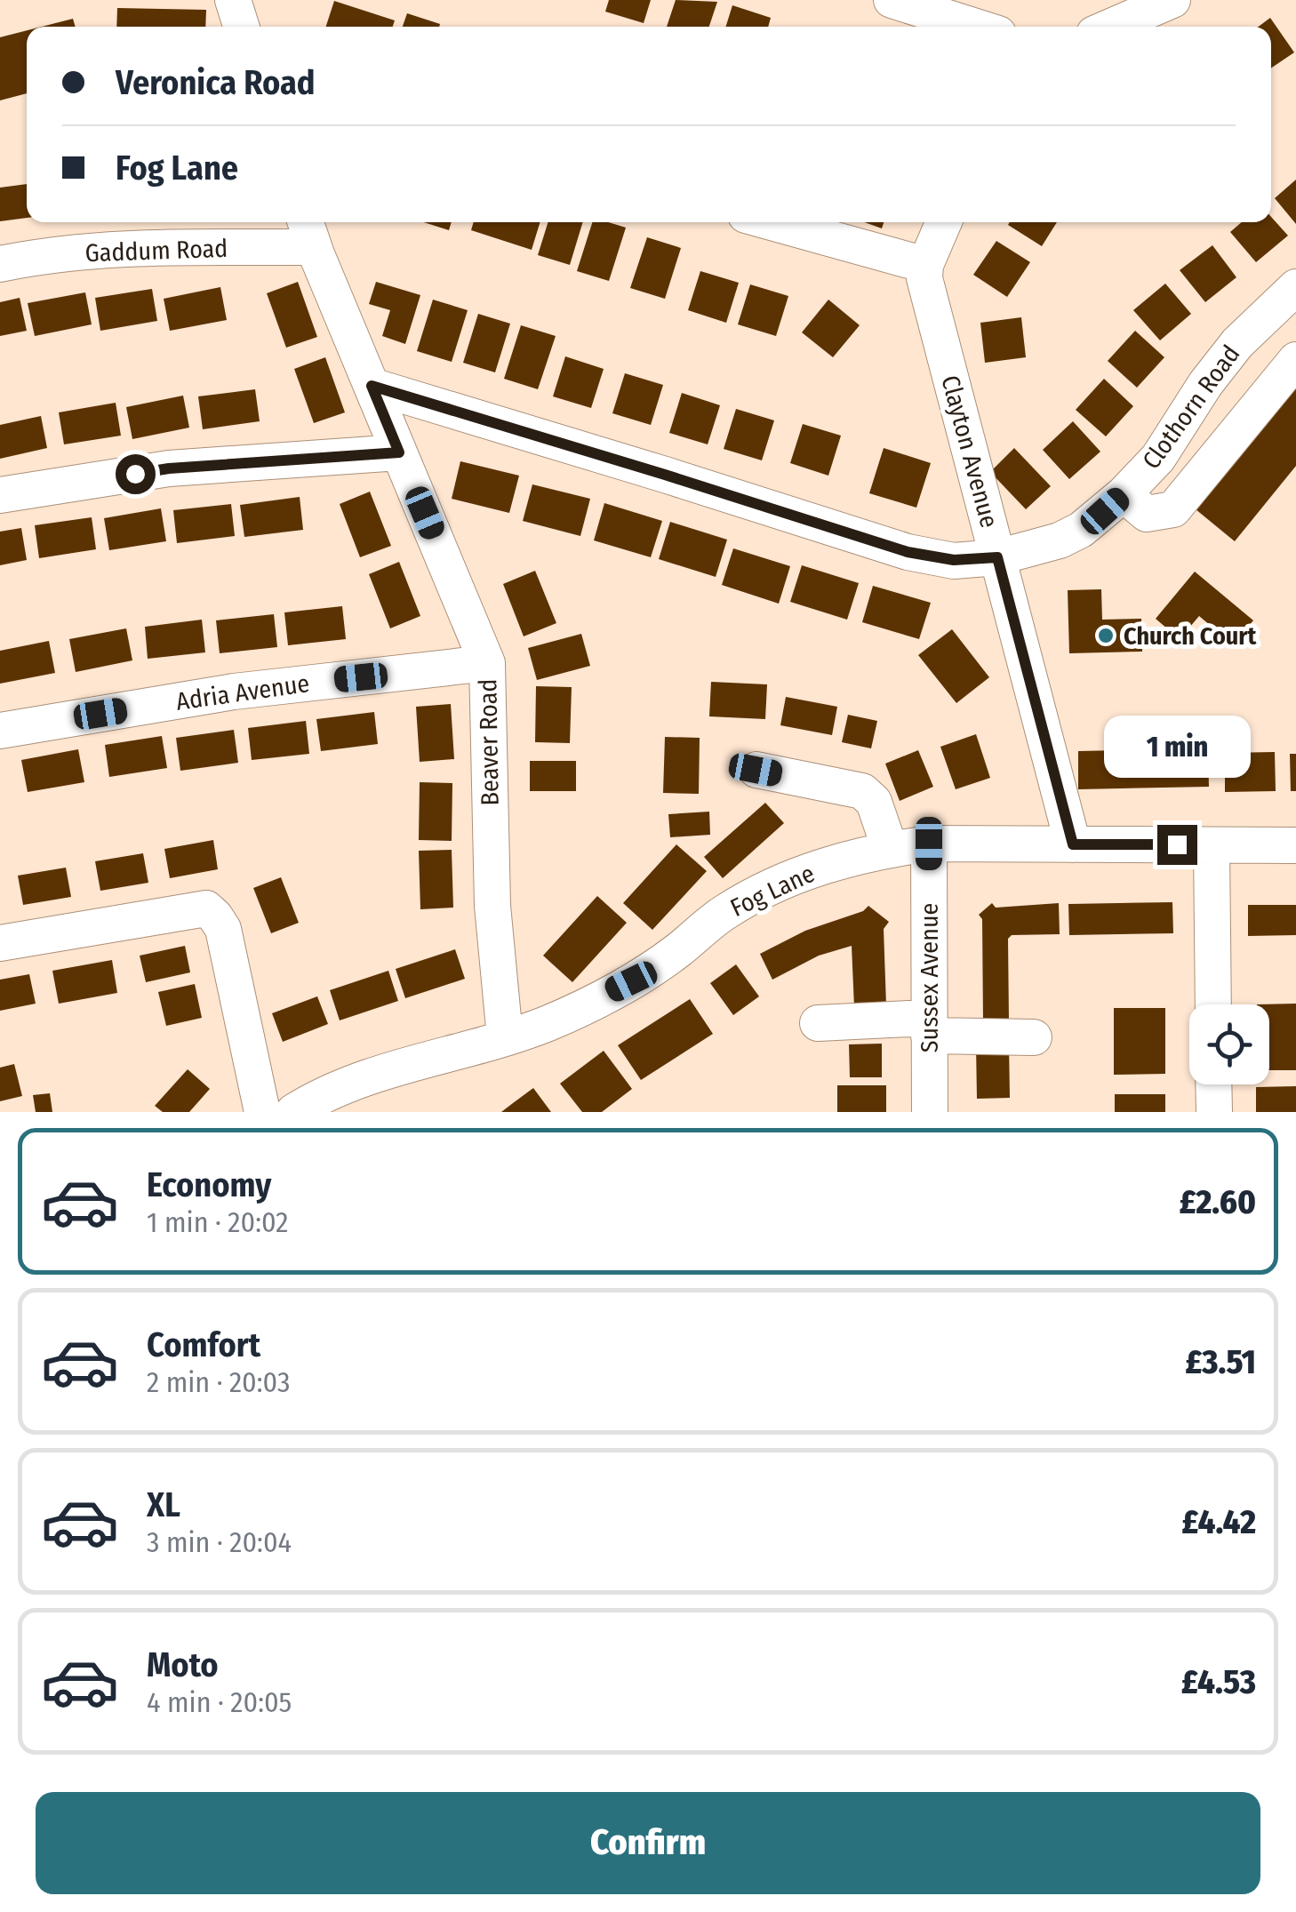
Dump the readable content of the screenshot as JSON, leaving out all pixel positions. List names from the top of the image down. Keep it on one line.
{"streets":{"street":["Gaddum Road","Clothorn Road","Clayton Avenue","Adria Avenue","Beaver Road","Fog Lane","Sussex Avenue"]},"crossings":[["Gaddum Road","Beaver Road"],["Clothorn Road","Clayton Avenue"],["Clothorn Road","Beaver Road"],["Clayton Avenue","Fog Lane"],["Adria Avenue","Beaver Road"],["Beaver Road","Fog Lane"],["Fog Lane","Sussex Avenue"]],"places":["Church Court"],"page":{"banner":["Veronica Road","Fog Lane"],"bubble":"1 min","list":[{"name":"Economy","note":"1 min · 20:02","value":"£2.60"},{"name":"Comfort","note":"2 min · 20:03","value":"£3.51"},{"name":"XL","note":"3 min · 20:04","value":"£4.42"},{"name":"Moto","note":"4 min · 20:05","value":"£4.53"}],"buttons":"Confirm"}}
